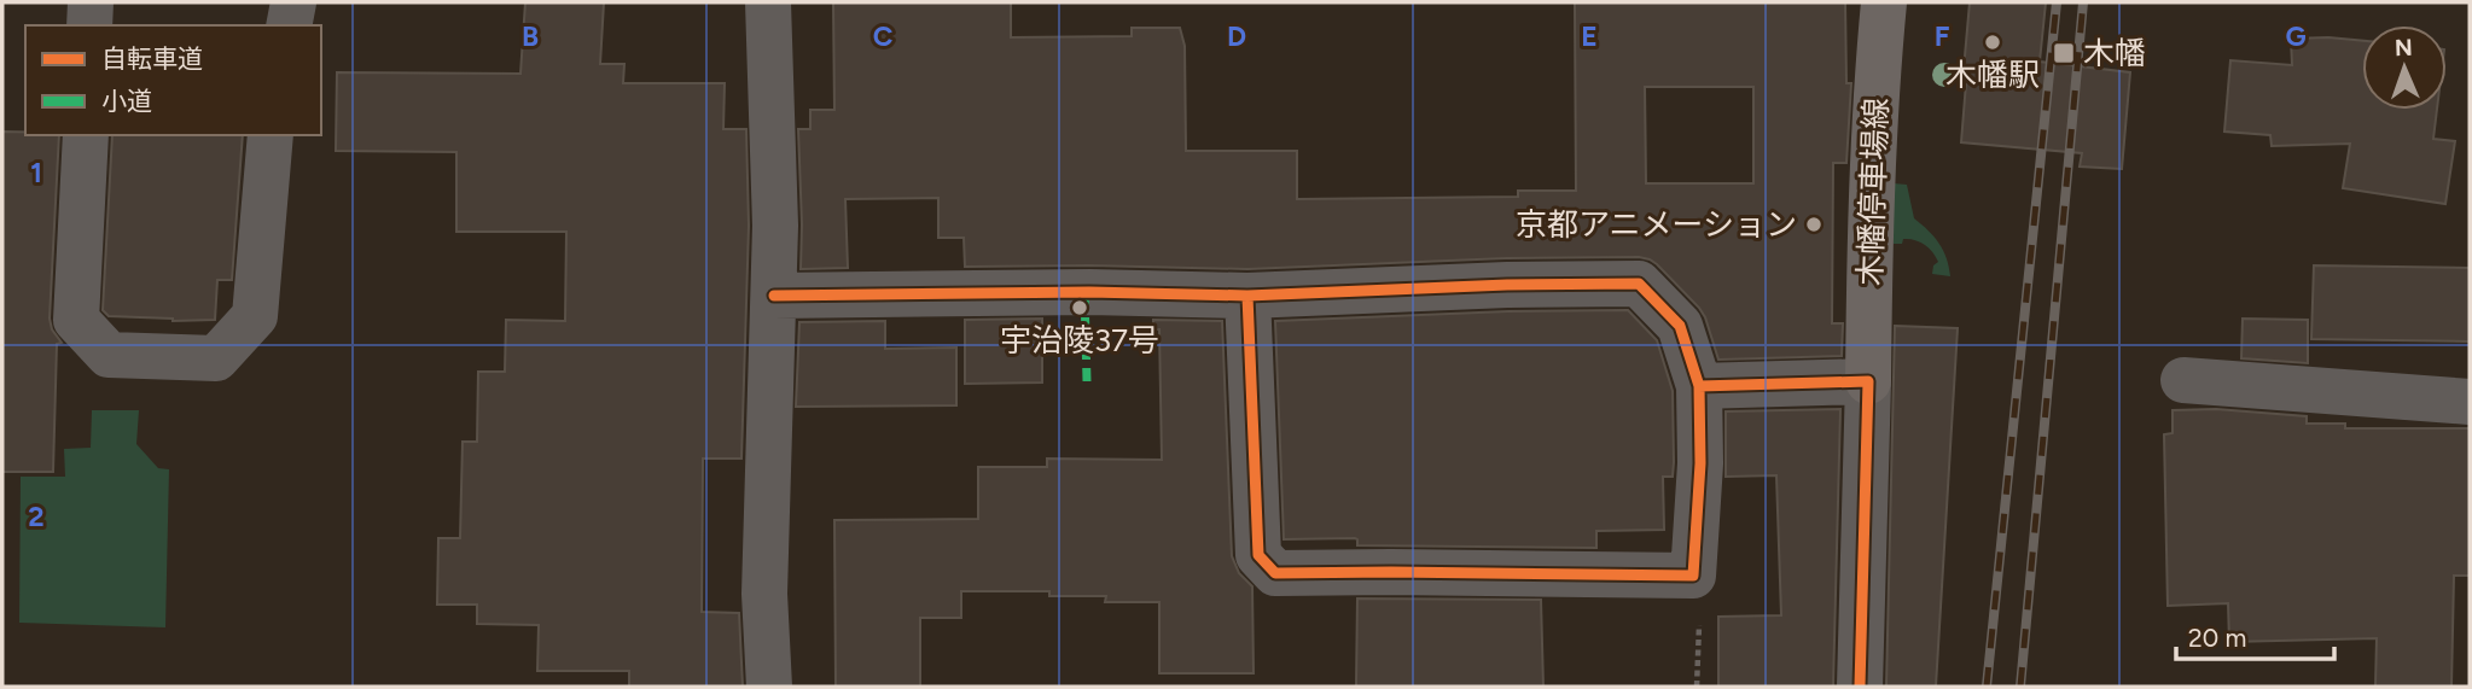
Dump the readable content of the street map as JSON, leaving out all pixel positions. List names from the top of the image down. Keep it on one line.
{"streets":{"main road":["木幡停車場線"]},"places":{"other":["木幡駅","京都アニメーション","宇治陵37号"],"transit":["木幡"]},"legend":["自転車道","小道"],"scale_bar":"20 m","north":"top","grid":{"columns":["B","C","D","E","F","G"],"rows":["1","2"]}}
